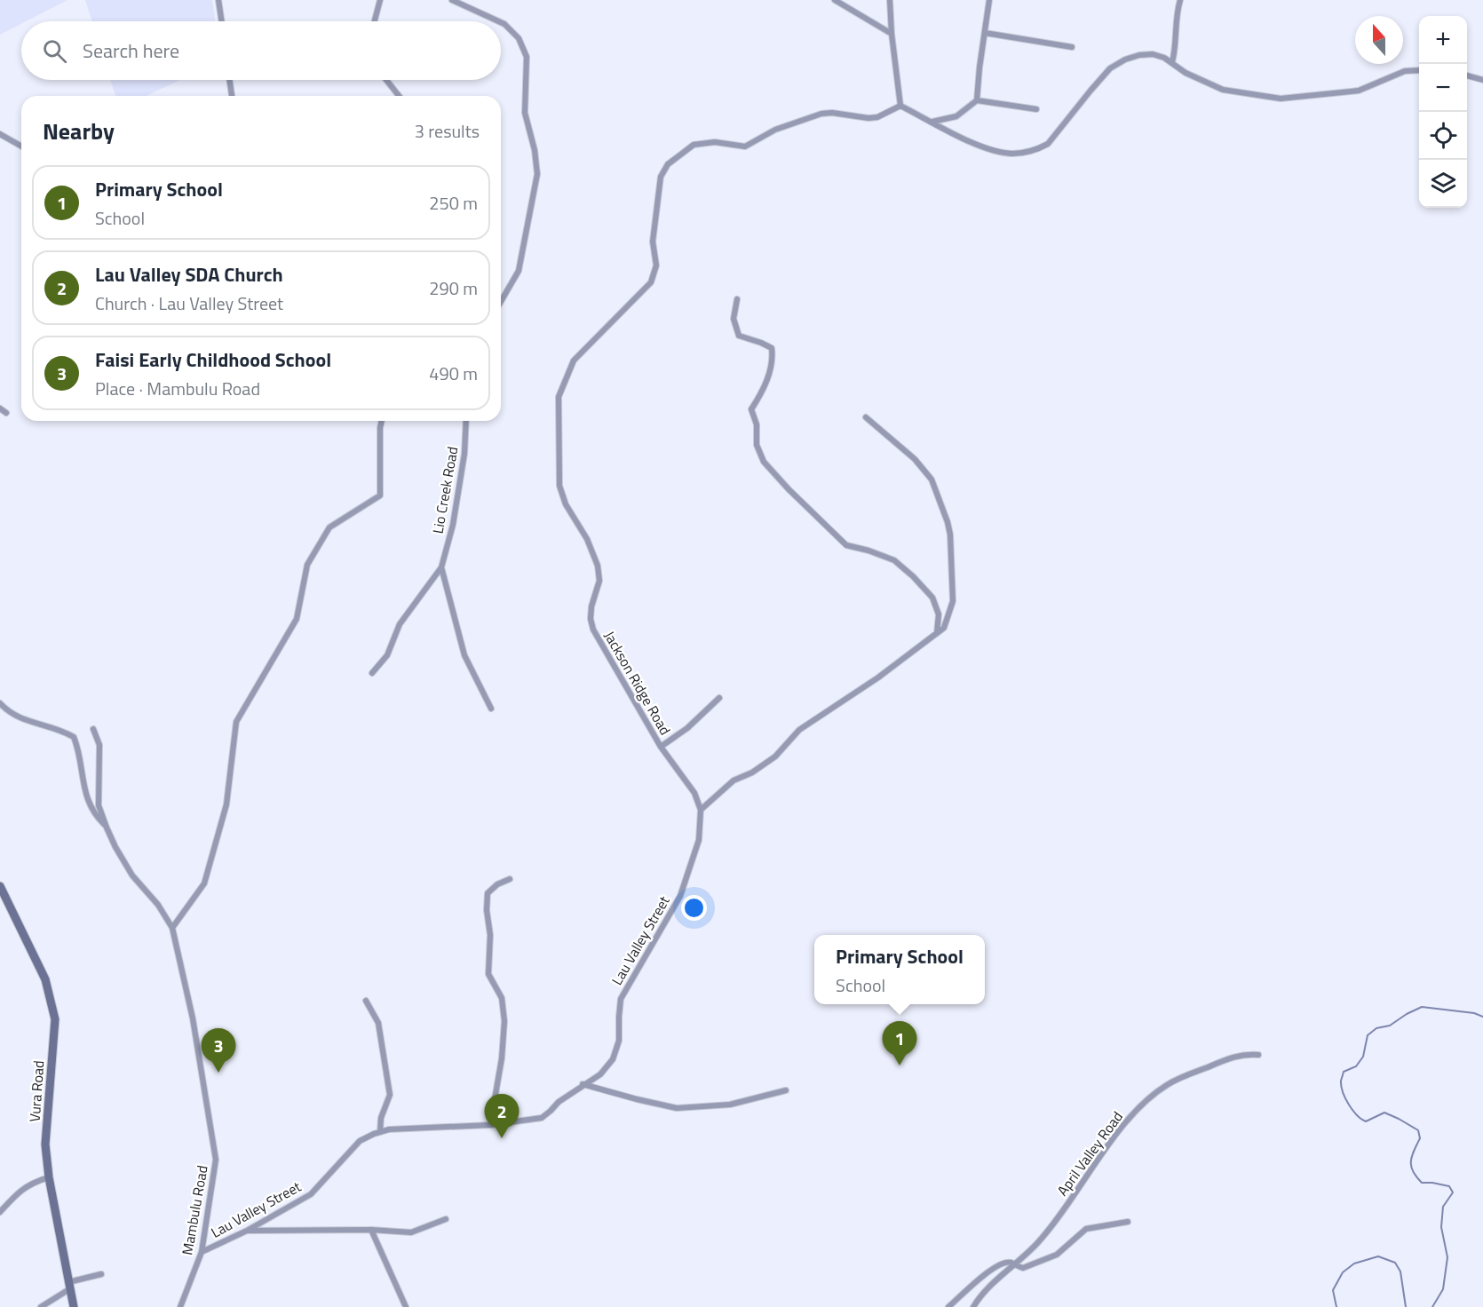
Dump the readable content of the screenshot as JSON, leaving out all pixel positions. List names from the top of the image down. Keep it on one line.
{"streets":{"street":["Lio Creek Road","Jackson Ridge Road","Lau Valley Street","Vura Road","April Valley Road","Mambulu Road"]},"crossings":[["Jackson Ridge Road","Lau Valley Street"],["Lau Valley Street","Mambulu Road"]],"north":"top","page":{"map_buttons":["+","−"],"search":"Search here","heading":["Nearby","3 results"],"list":[{"mark":"1","name":"Primary School","note":"School","value":"250 m"},{"mark":"2","name":"Lau Valley SDA Church","note":"Church · Lau Valley Street","value":"290 m"},{"mark":"3","name":"Faisi Early Childhood School","note":"Place · Mambulu Road","value":"490 m"}],"popup":["Primary School","School"],"pins":["1","3","2"]}}
